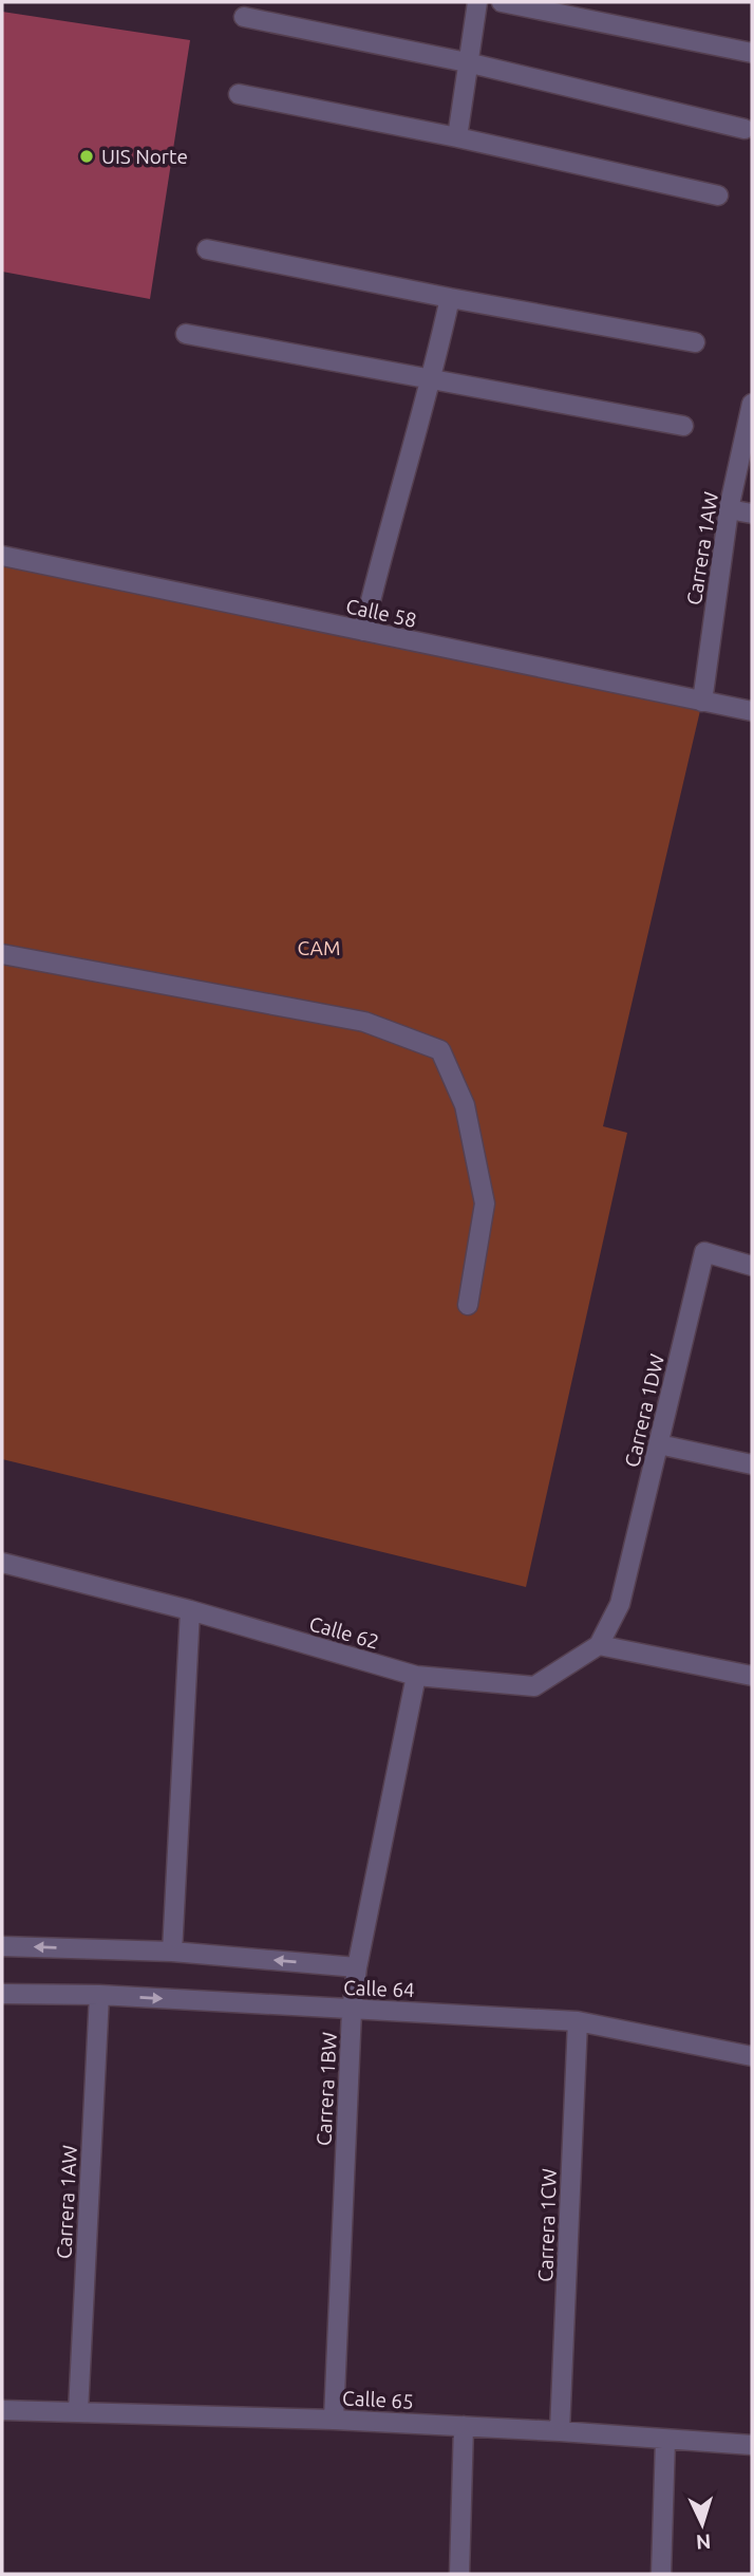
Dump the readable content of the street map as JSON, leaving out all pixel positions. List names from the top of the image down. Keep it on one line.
{"streets":{"street":["Carrera 1AW","Calle 58","Carrera 1DW","Calle 62","Calle 64","Carrera 1BW","Carrera 1CW","Calle 65"]},"crossings":[["Carrera 1AW","Calle 58"],["Carrera 1AW","Calle 64"],["Carrera 1AW","Calle 65"],["Carrera 1DW","Calle 62"],["Calle 62","Carrera 1BW"],["Calle 64","Carrera 1BW"],["Calle 64","Carrera 1CW"],["Carrera 1BW","Calle 65"],["Carrera 1CW","Calle 65"]],"parks":["CAM"],"places":["UIS Norte"],"north":"bottom"}
